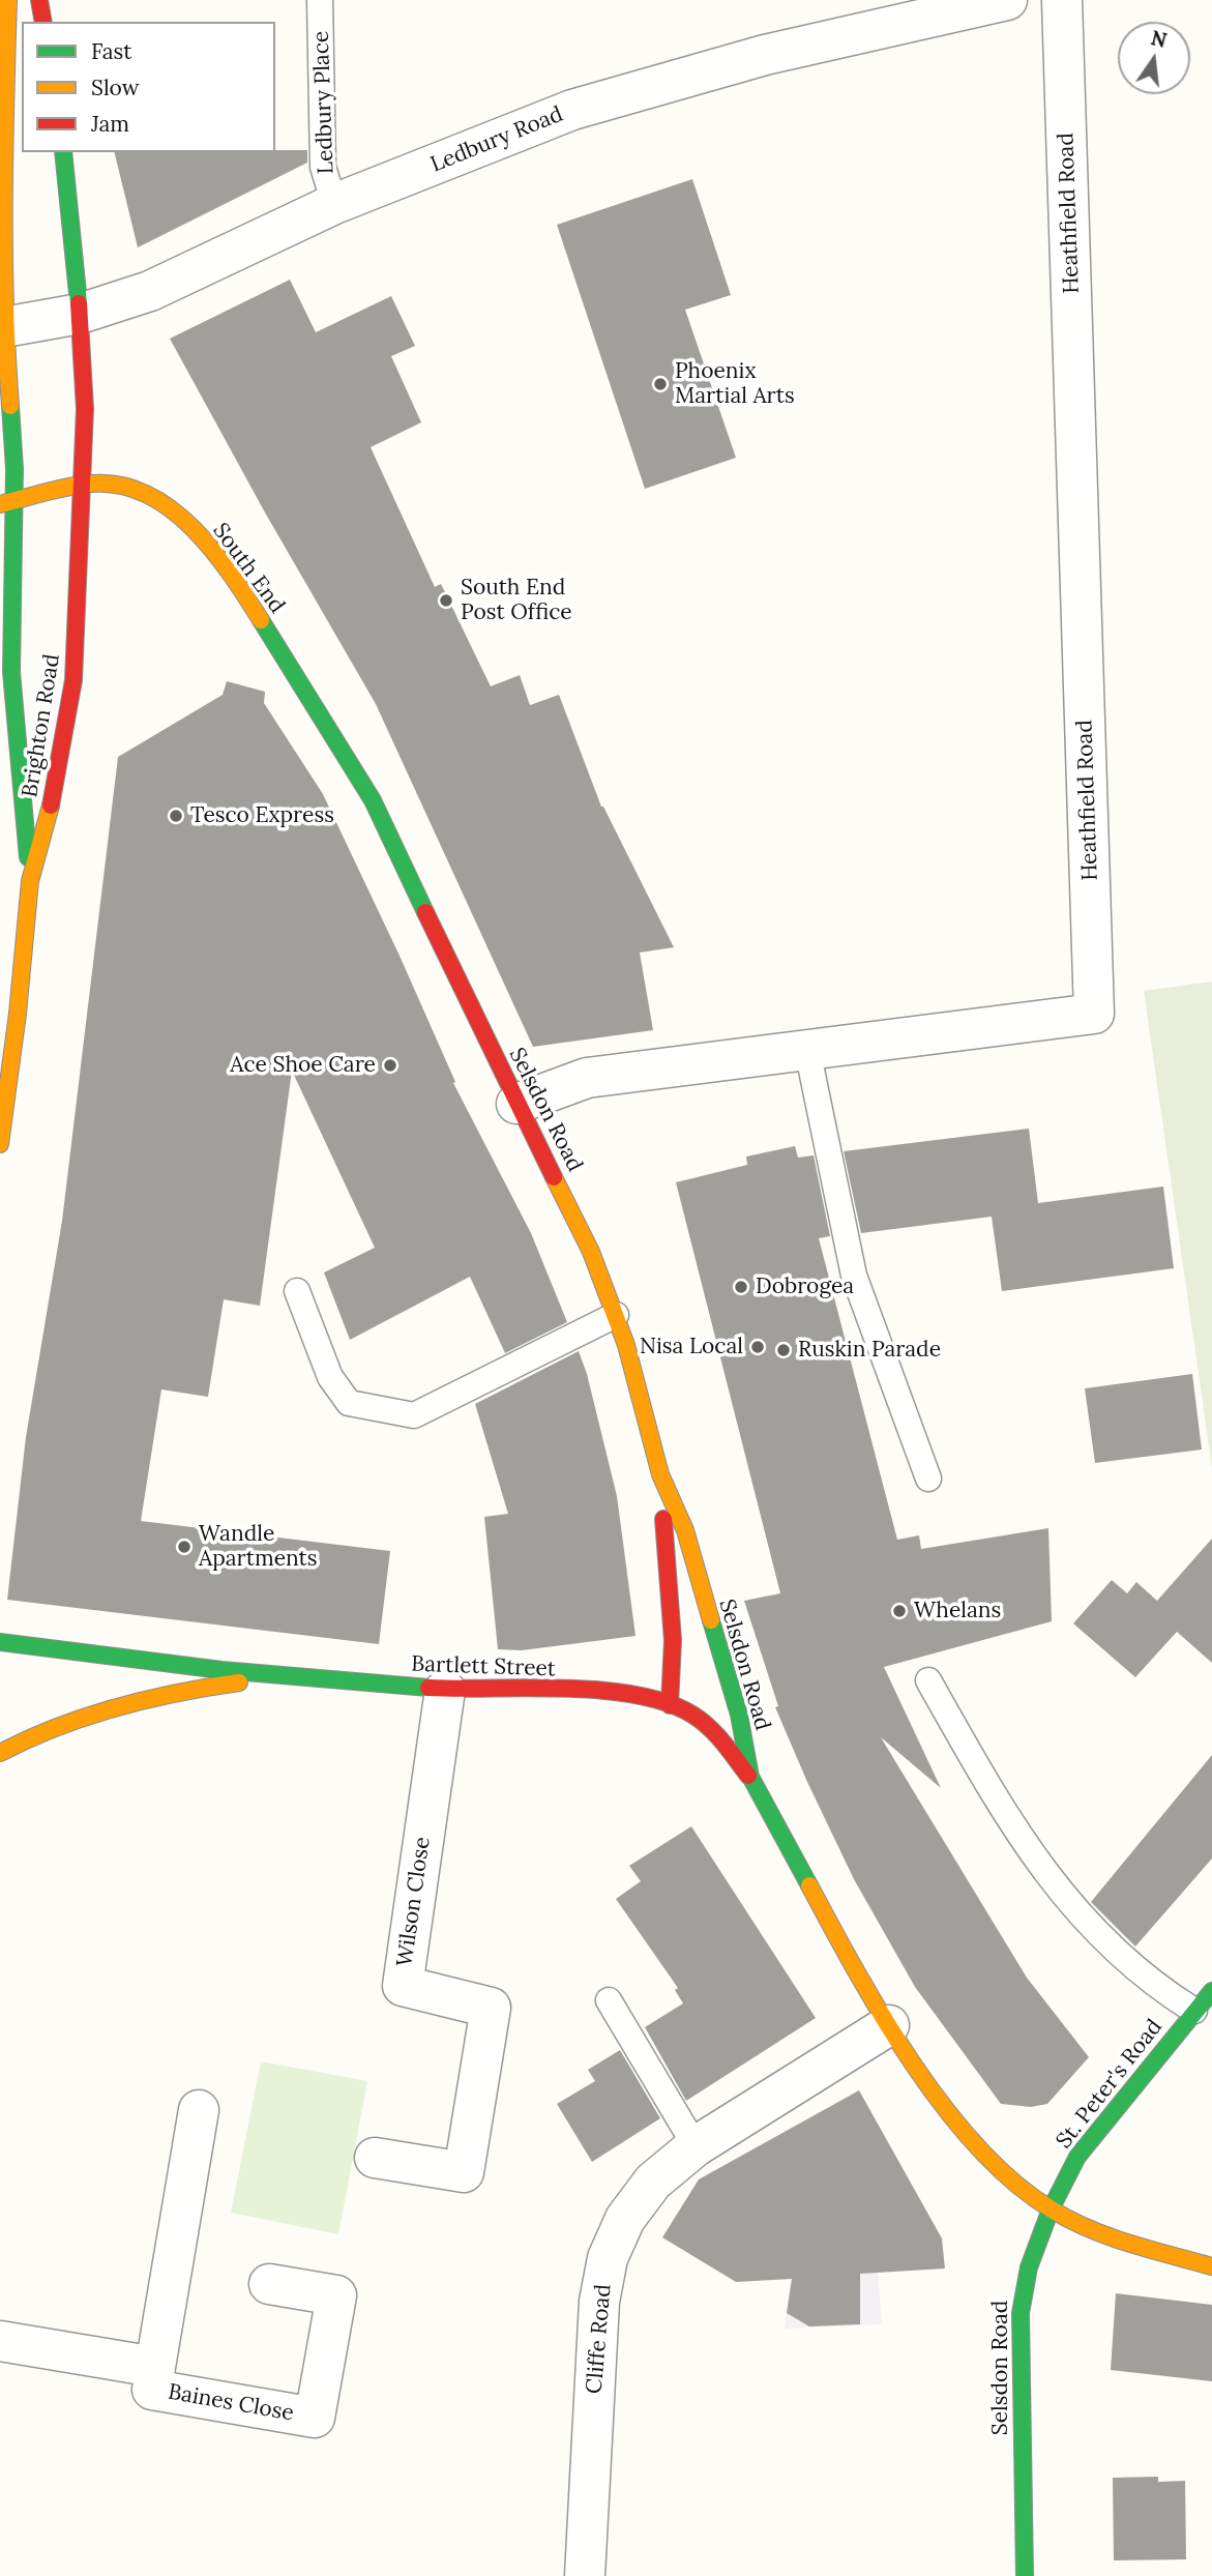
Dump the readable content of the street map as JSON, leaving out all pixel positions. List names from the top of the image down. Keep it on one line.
{"streets":{"main road":["South End","Brighton Road","Selsdon Road","Bartlett Street","St. Peter's Road"],"street":["Ledbury Road","Heathfield Road","Wilson Close","Cliffe Road","Baines Close"],"lane":["Ledbury Place"]},"crossings":[["Ledbury Place","Ledbury Road"],["Heathfield Road","Selsdon Road"],["South End","Brighton Road"],["South End","Selsdon Road"],["Selsdon Road","Bartlett Street"],["Selsdon Road","St. Peter's Road"],["Selsdon Road","Cliffe Road"],["Bartlett Street","Wilson Close"]],"places":["Phoenix Martial Arts","South End Post Office","Tesco Express","Ace Shoe Care","Dobrogea","Nisa Local","Ruskin Parade","Wandle Apartments","Whelans"],"legend":["Fast","Slow","Jam"],"north":"top"}
